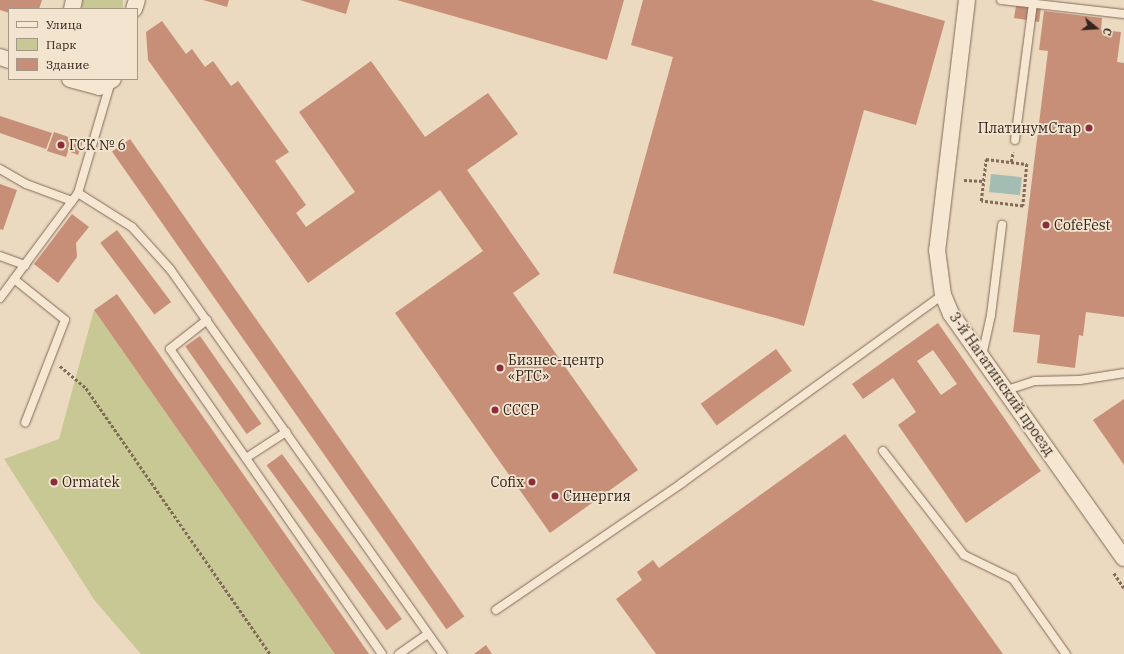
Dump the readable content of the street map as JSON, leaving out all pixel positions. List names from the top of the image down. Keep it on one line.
{"streets":{"street":["3-й Нагатинский проезд"]},"places":["ПлатинумСтар","ГСК № 6","CofeFest","Бизнес-центр «РТС»","СССР","Ormatek","Cofix","Синергия"],"legend":["Улица","Парк","Здание"],"north":"right"}
